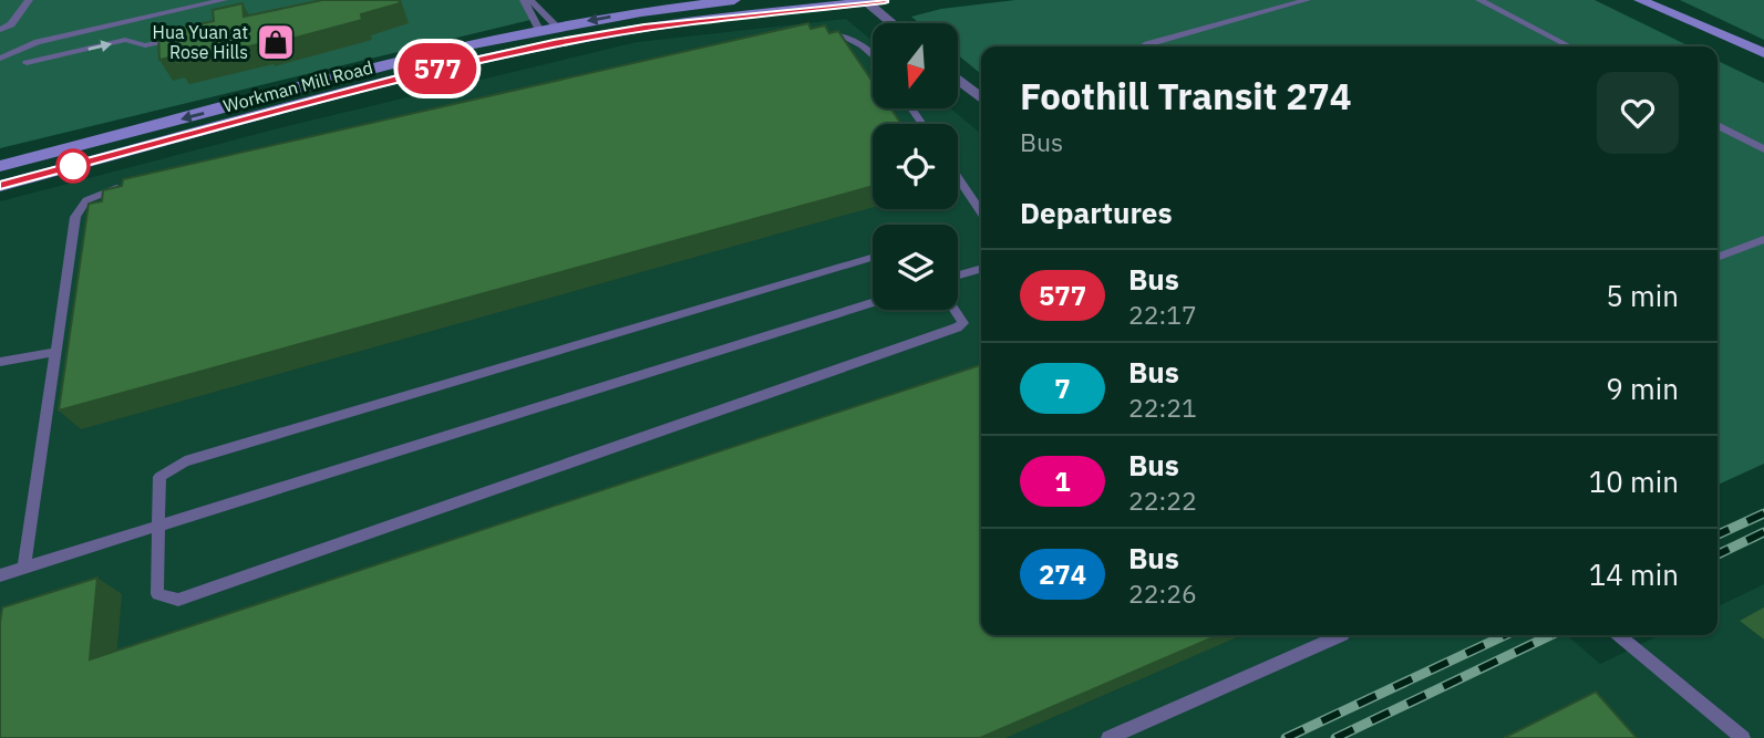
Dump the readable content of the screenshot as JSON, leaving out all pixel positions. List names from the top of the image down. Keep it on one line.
{"streets":{"main road":["Workman Mill Road"]},"places":{"shop":["Hua Yuan at Rose Hills"]},"lines":["bus line 577"],"north":"bottom","page":{"on_map":"577","heading":[["Foothill Transit 274","Bus"],"Departures"],"list":[{"mark":"577","name":"Bus","note":"22:17","value":"5 min"},{"mark":"7","name":"Bus","note":"22:21","value":"9 min"},{"mark":"1","name":"Bus","note":"22:22","value":"10 min"},{"mark":"274","name":"Bus","note":"22:26","value":"14 min"}]}}
